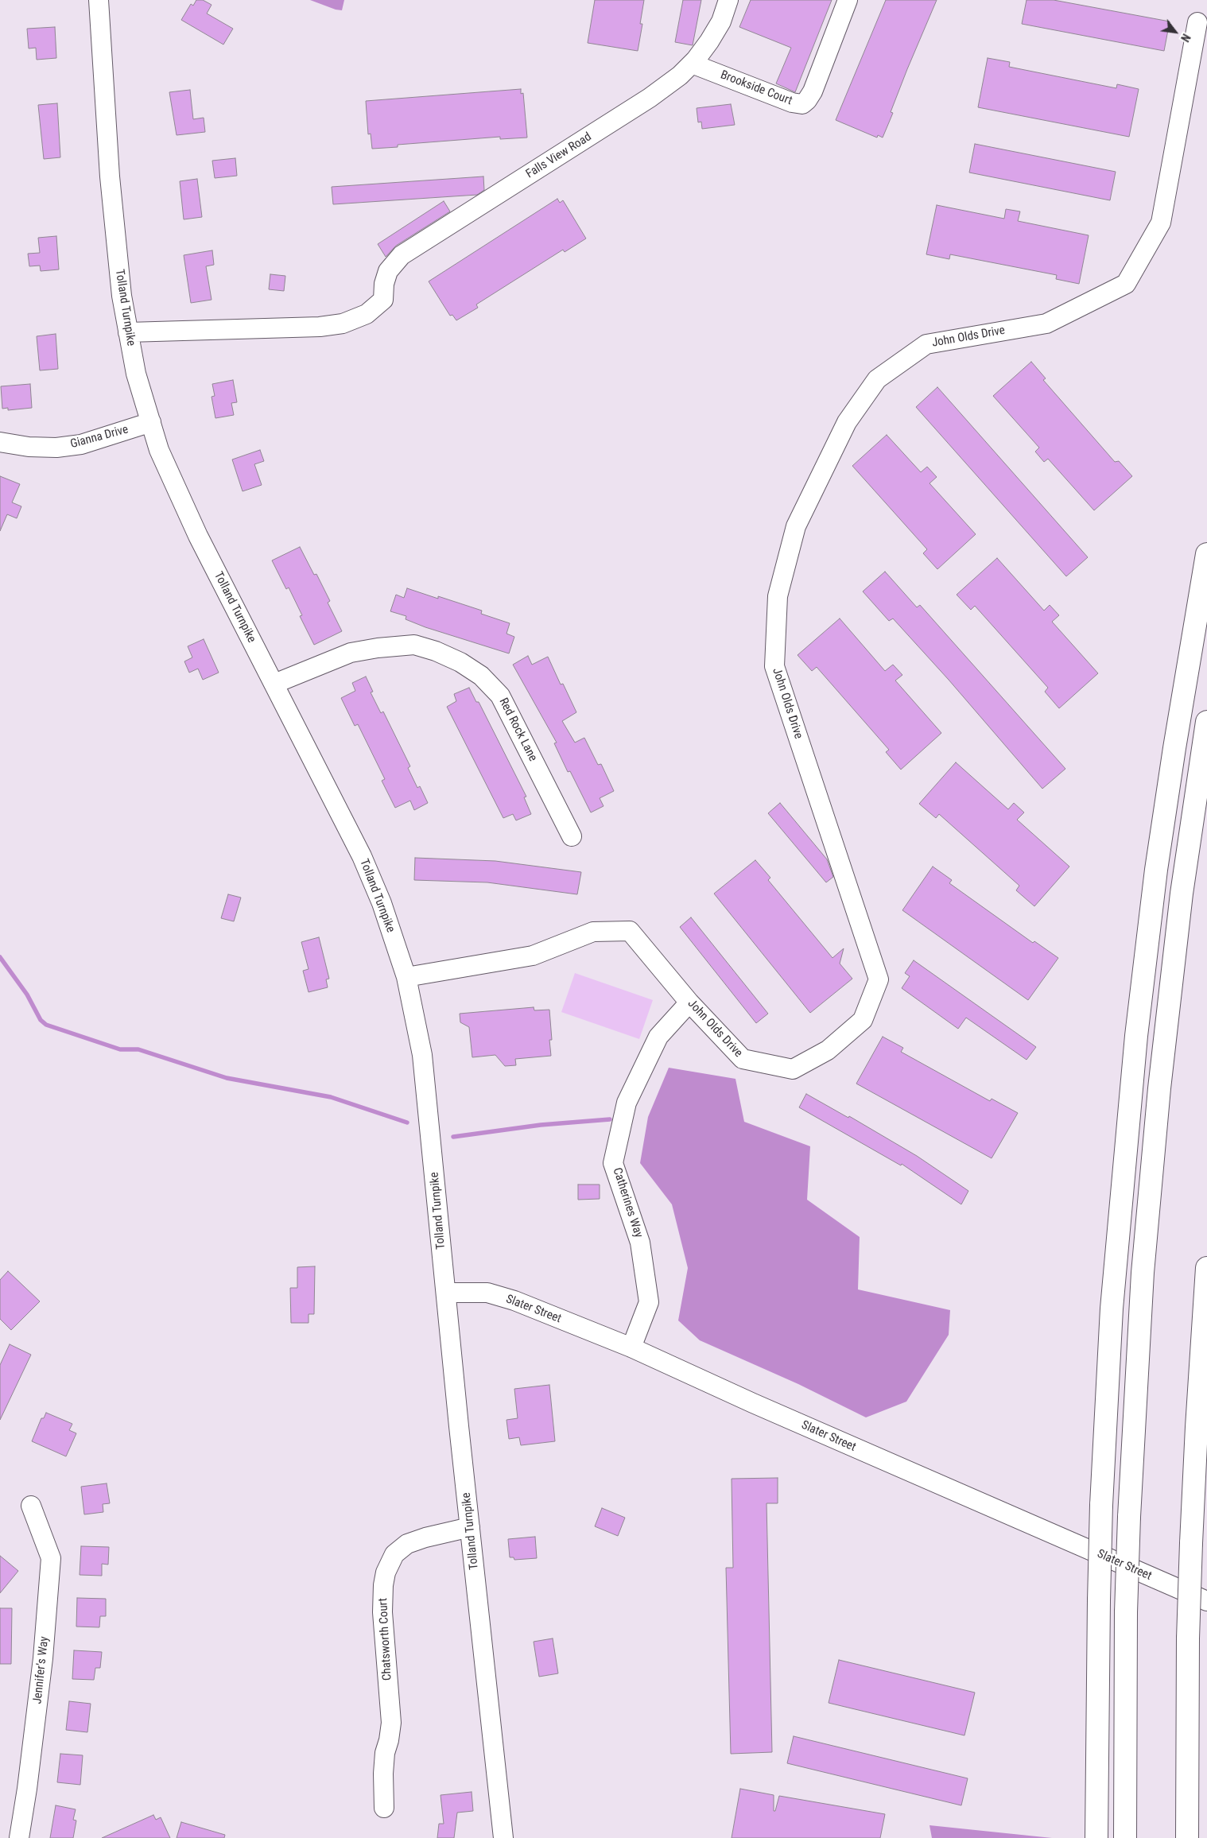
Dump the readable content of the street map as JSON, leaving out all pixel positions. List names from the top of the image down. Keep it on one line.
{"streets":{"street":["Brookside Court","Falls View Road","Tolland Turnpike","John Olds Drive","Gianna Drive","Red Rock Lane","Catherines Way","Slater Street","Chatsworth Court","Jennifer's Way"]},"crossings":[["Brookside Court","Falls View Road"],["Falls View Road","Tolland Turnpike"],["Tolland Turnpike","John Olds Drive"],["Tolland Turnpike","Gianna Drive"],["Tolland Turnpike","Red Rock Lane"],["Tolland Turnpike","Slater Street"],["Tolland Turnpike","Chatsworth Court"],["John Olds Drive","Catherines Way"],["Catherines Way","Slater Street"]],"north":"bottom right"}
